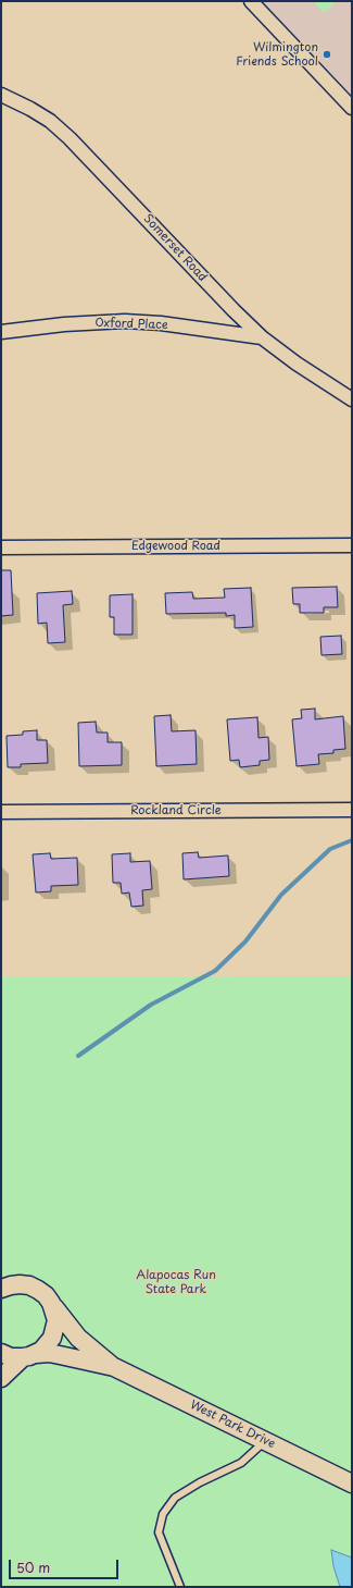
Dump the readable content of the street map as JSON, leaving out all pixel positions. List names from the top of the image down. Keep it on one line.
{"streets":{"street":["Somerset Road","Oxford Place","Edgewood Road","Rockland Circle","West Park Drive"]},"crossings":[["Somerset Road","Oxford Place"]],"parks":["Alapocas Run State Park"],"places":["Wilmington Friends School"],"scale_bar":"50 m"}
